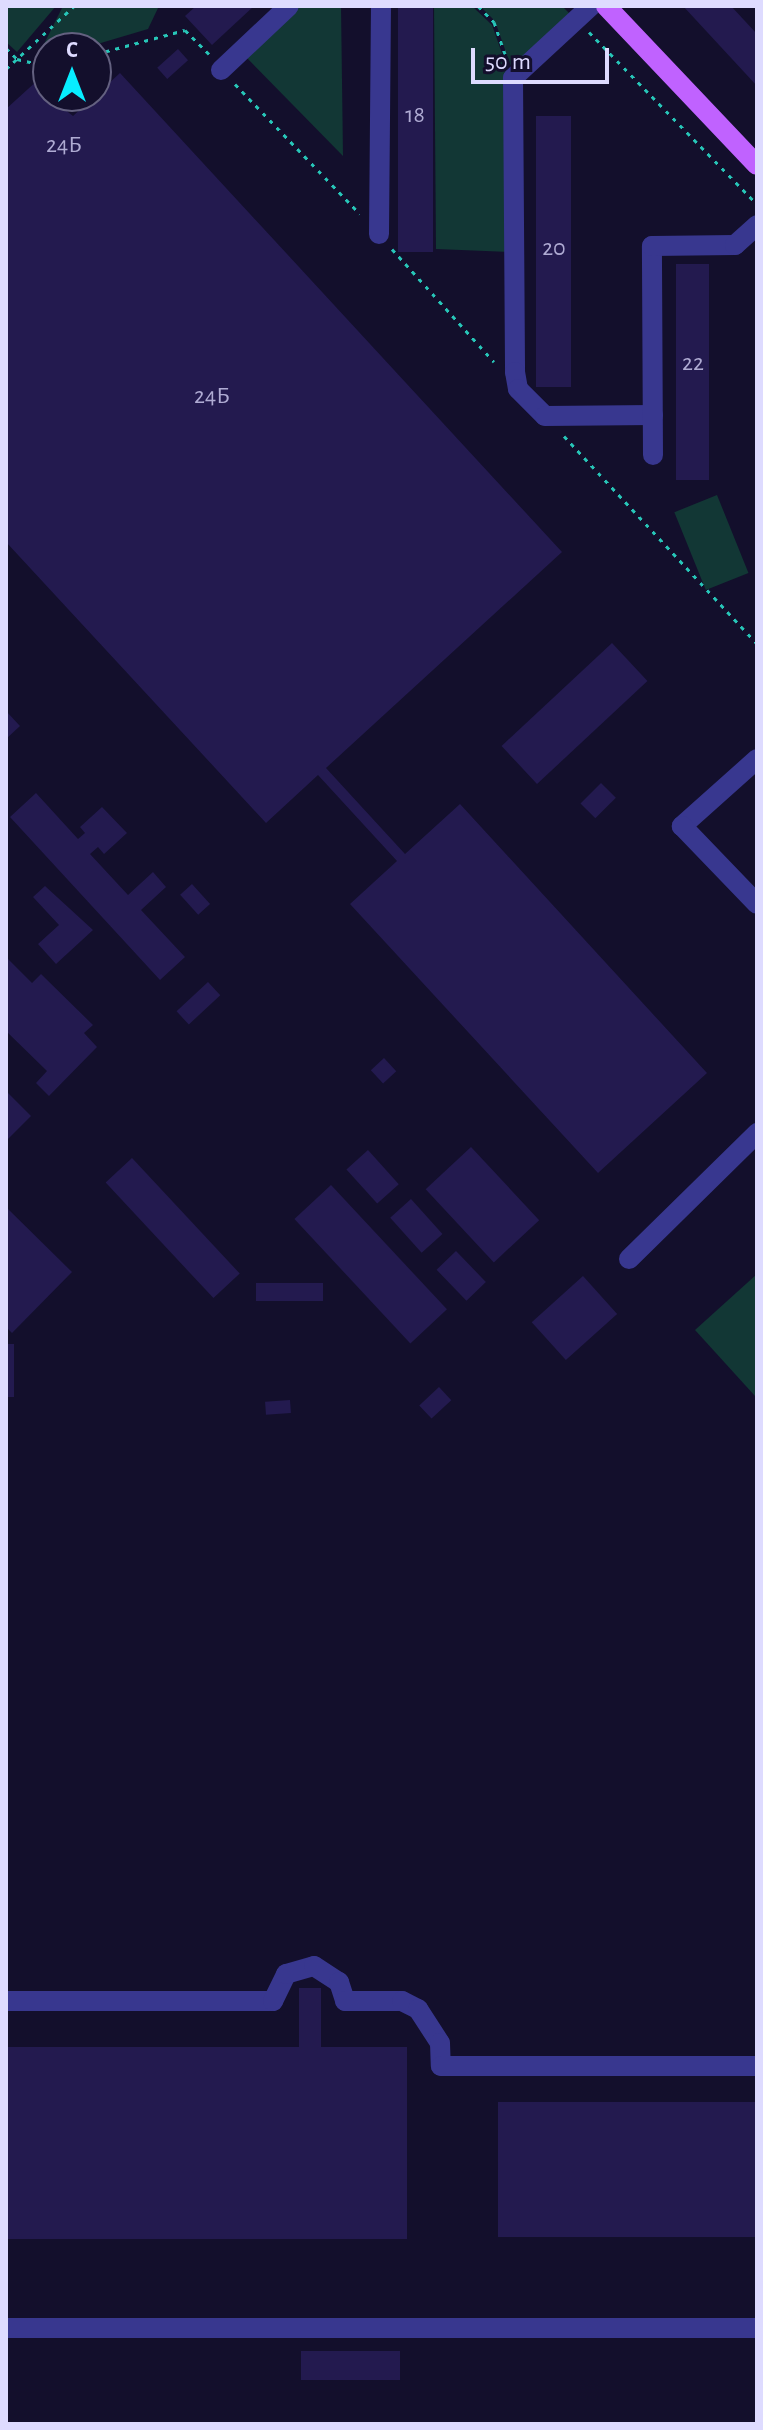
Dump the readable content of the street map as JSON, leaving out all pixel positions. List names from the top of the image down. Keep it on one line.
{"house_numbers":["18","24Б","20","22","24Б"],"scale_bar":"50 m","north":"top"}
